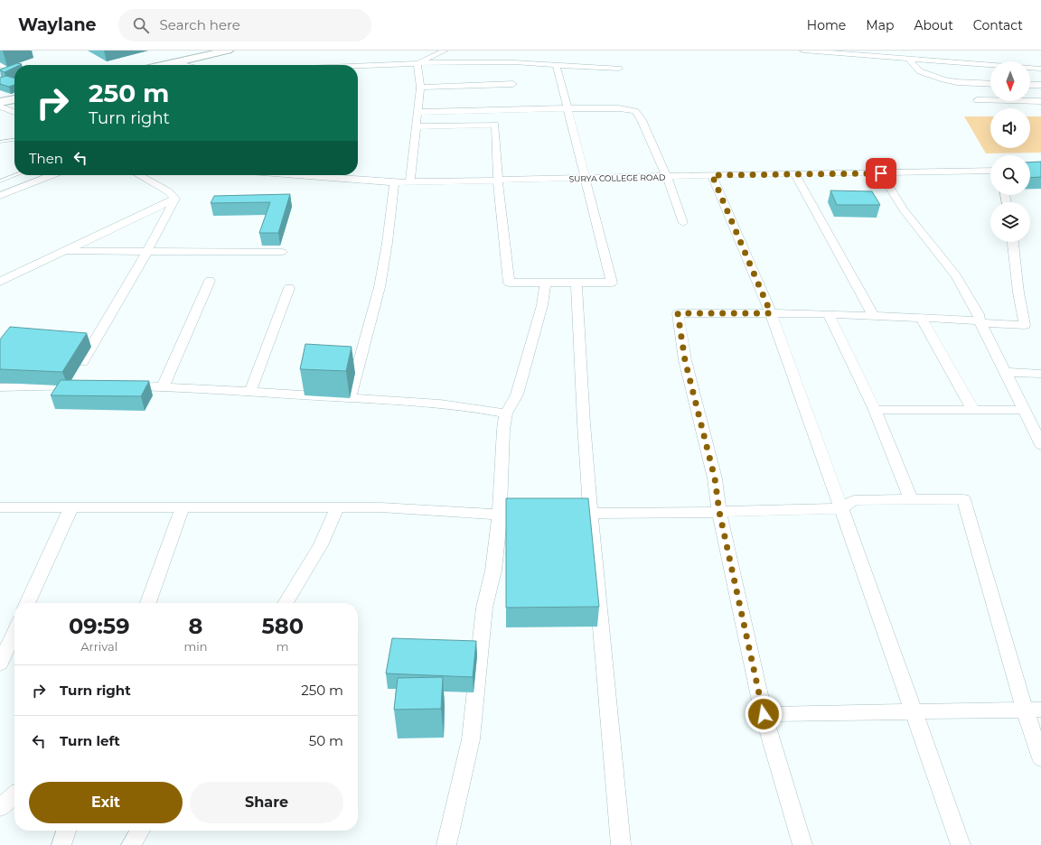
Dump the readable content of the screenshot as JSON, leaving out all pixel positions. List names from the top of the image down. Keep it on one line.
{"streets":{"street":["SURYA COLLEGE ROAD"]},"north":"bottom","page":{"header":"Waylane","search":"Search here","nav":["Home","Map","About","Contact"],"turn":["250 m","Turn right"],"then":"Then","eta":["09:59","Arrival","8","min","580","m"],"list":[{"name":"Turn right","value":"250 m"},{"name":"Turn left","value":"50 m"}],"buttons":["Exit","Share"]}}
